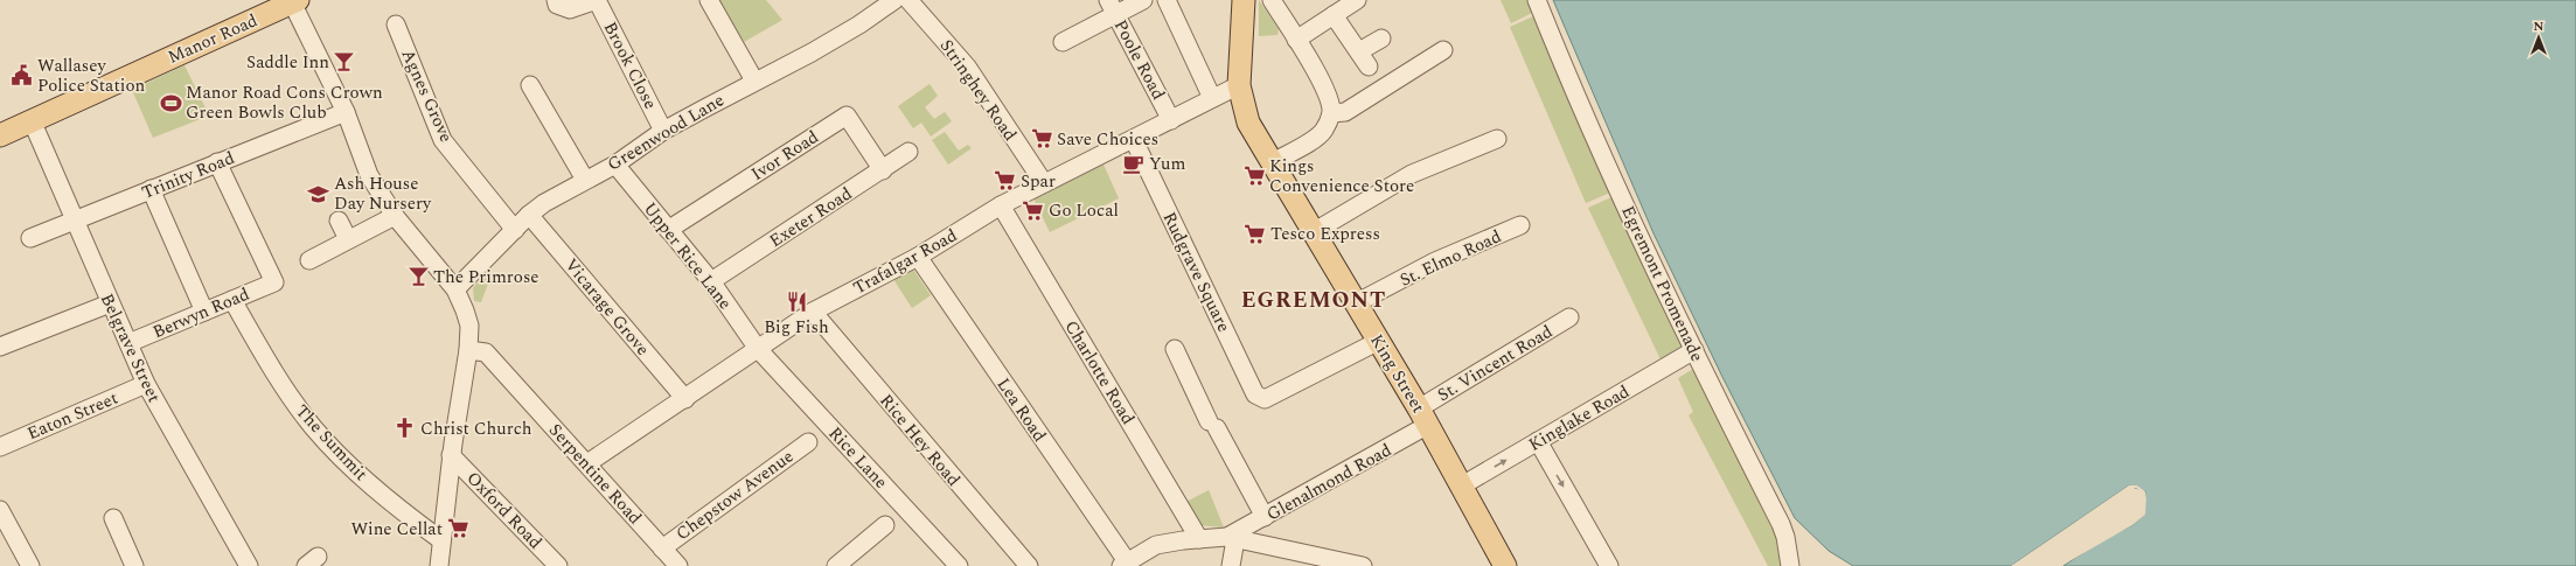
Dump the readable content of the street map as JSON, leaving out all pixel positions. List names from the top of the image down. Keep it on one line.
{"streets":{"main road":["Manor Road","King Street"],"street":["Poole Road","Brook Close","Stringhey Road","Agnes Grove","Greenwood Lane","Ivor Road","Trinity Road","Exeter Road","Upper Rice Lane","St. Elmo Road","Trafalgar Road","Rudgrave Square","Egremont Promenade","Vicarage Grove","Berwyn Road","Belgrave Street","St. Vincent Road","Charlotte Road","Lea Road","Eaton Street","Kinglake Road","Rice Hey Road","The Summit","Rice Lane","Serpentine Road","Glenalmond Road","Chepstow Avenue","Oxford Road"]},"crossings":[["Manor Road","Belgrave Street"],["Poole Road","Trafalgar Road"],["Brook Close","Greenwood Lane"],["Stringhey Road","Trafalgar Road"],["Agnes Grove","Greenwood Lane"],["Greenwood Lane","Upper Rice Lane"],["Greenwood Lane","Vicarage Grove"],["Ivor Road","Exeter Road"],["Ivor Road","Upper Rice Lane"],["Trinity Road","Berwyn Road"],["Trinity Road","Belgrave Street"],["Exeter Road","Upper Rice Lane"],["Upper Rice Lane","Trafalgar Road"],["Upper Rice Lane","Rice Lane"],["St. Elmo Road","King Street"],["Trafalgar Road","Rudgrave Square"],["Trafalgar Road","Vicarage Grove"],["Trafalgar Road","Charlotte Road"],["Trafalgar Road","King Street"],["Trafalgar Road","Lea Road"],["Trafalgar Road","Rice Hey Road"],["Trafalgar Road","Rice Lane"],["Trafalgar Road","Serpentine Road"],["Rudgrave Square","King Street"],["Egremont Promenade","Kinglake Road"],["Berwyn Road","Belgrave Street"],["Berwyn Road","The Summit"],["Belgrave Street","Eaton Street"],["St. Vincent Road","King Street"],["St. Vincent Road","Glenalmond Road"],["King Street","Kinglake Road"],["King Street","Glenalmond Road"],["Serpentine Road","Chepstow Avenue"]],"districts":["EGREMONT"],"places":{"bar":["Saddle Inn","The Primrose"],"public building":["Wallasey Police Station"],"sports":["Manor Road Cons Crown Green Bowls Club"],"supermarket":["Save Choices","Kings Convenience Store","Spar","Go Local","Tesco Express","Wine Cellat"],"cafe":["Yum"],"school or university":["Ash House Day Nursery"],"restaurant":["Big Fish"],"church":["Christ Church"]},"north":"top"}
